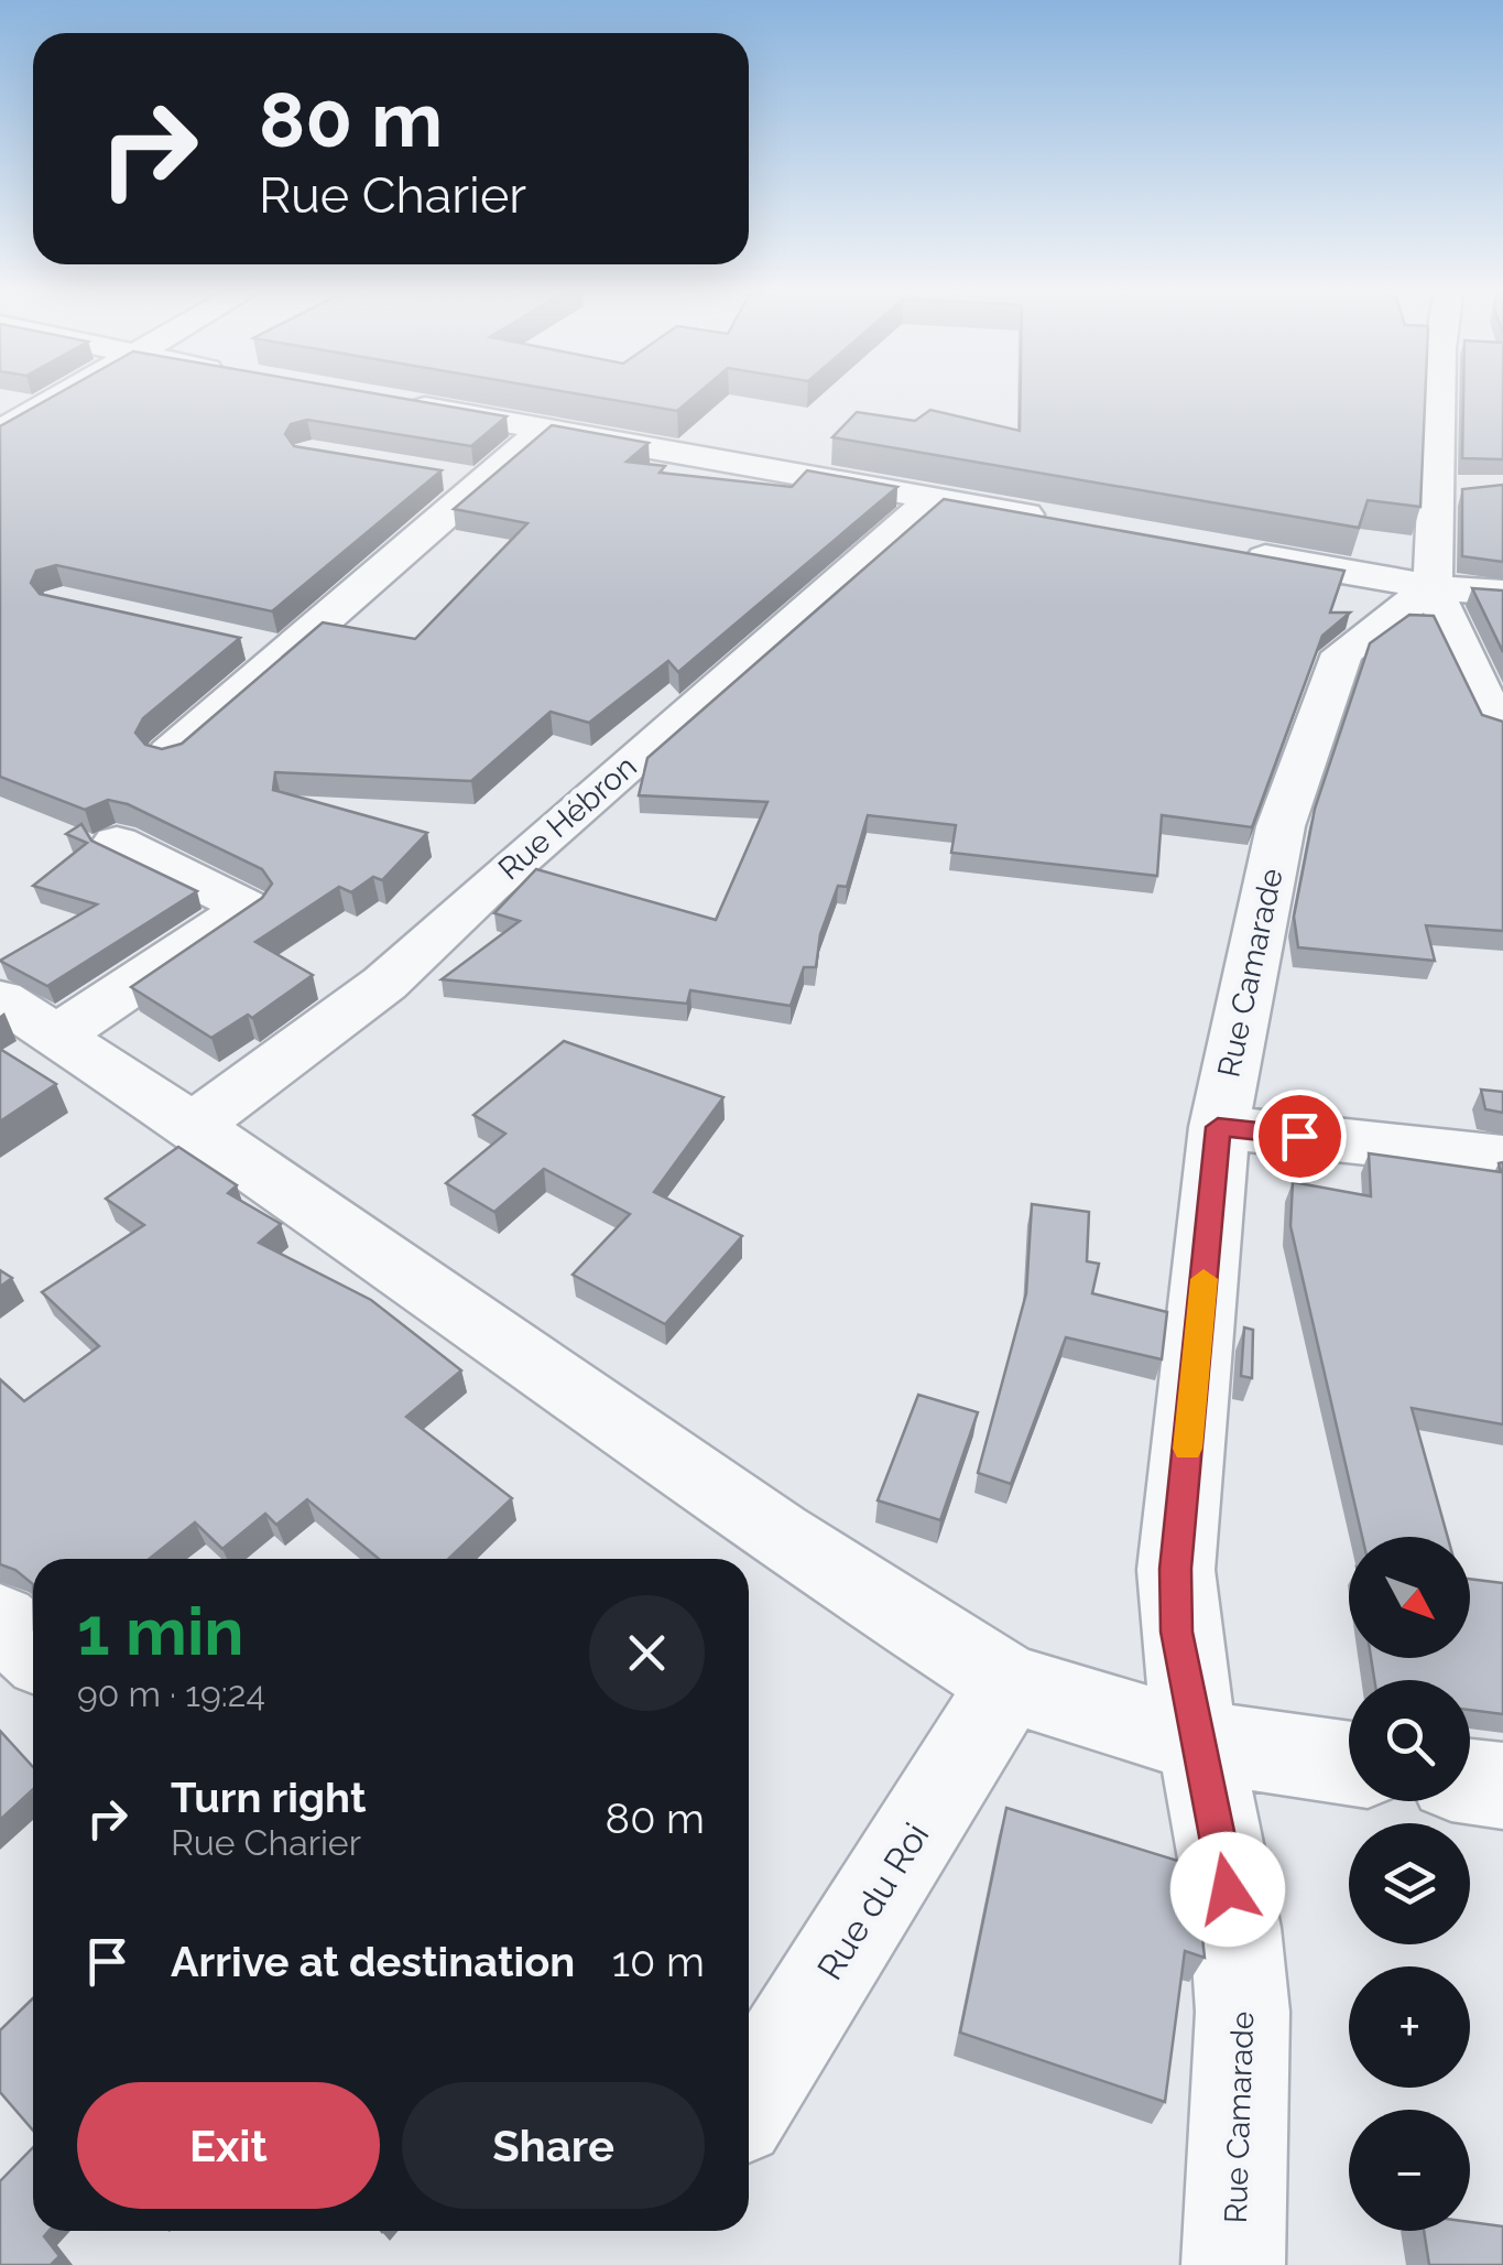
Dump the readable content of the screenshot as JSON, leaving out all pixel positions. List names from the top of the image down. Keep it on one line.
{"streets":{"street":["Rue Hébron","Rue Camarade","Rue du Roi"]},"north":"bottom right","page":{"turn":["80 m","Rue Charier"],"map_buttons":["+","−"],"heading":["1 min","90 m · 19:24"],"list":[{"name":"Turn right","note":"Rue Charier","value":"80 m"},{"name":"Arrive at destination","value":"10 m"}],"buttons":["Exit","Share"]}}
